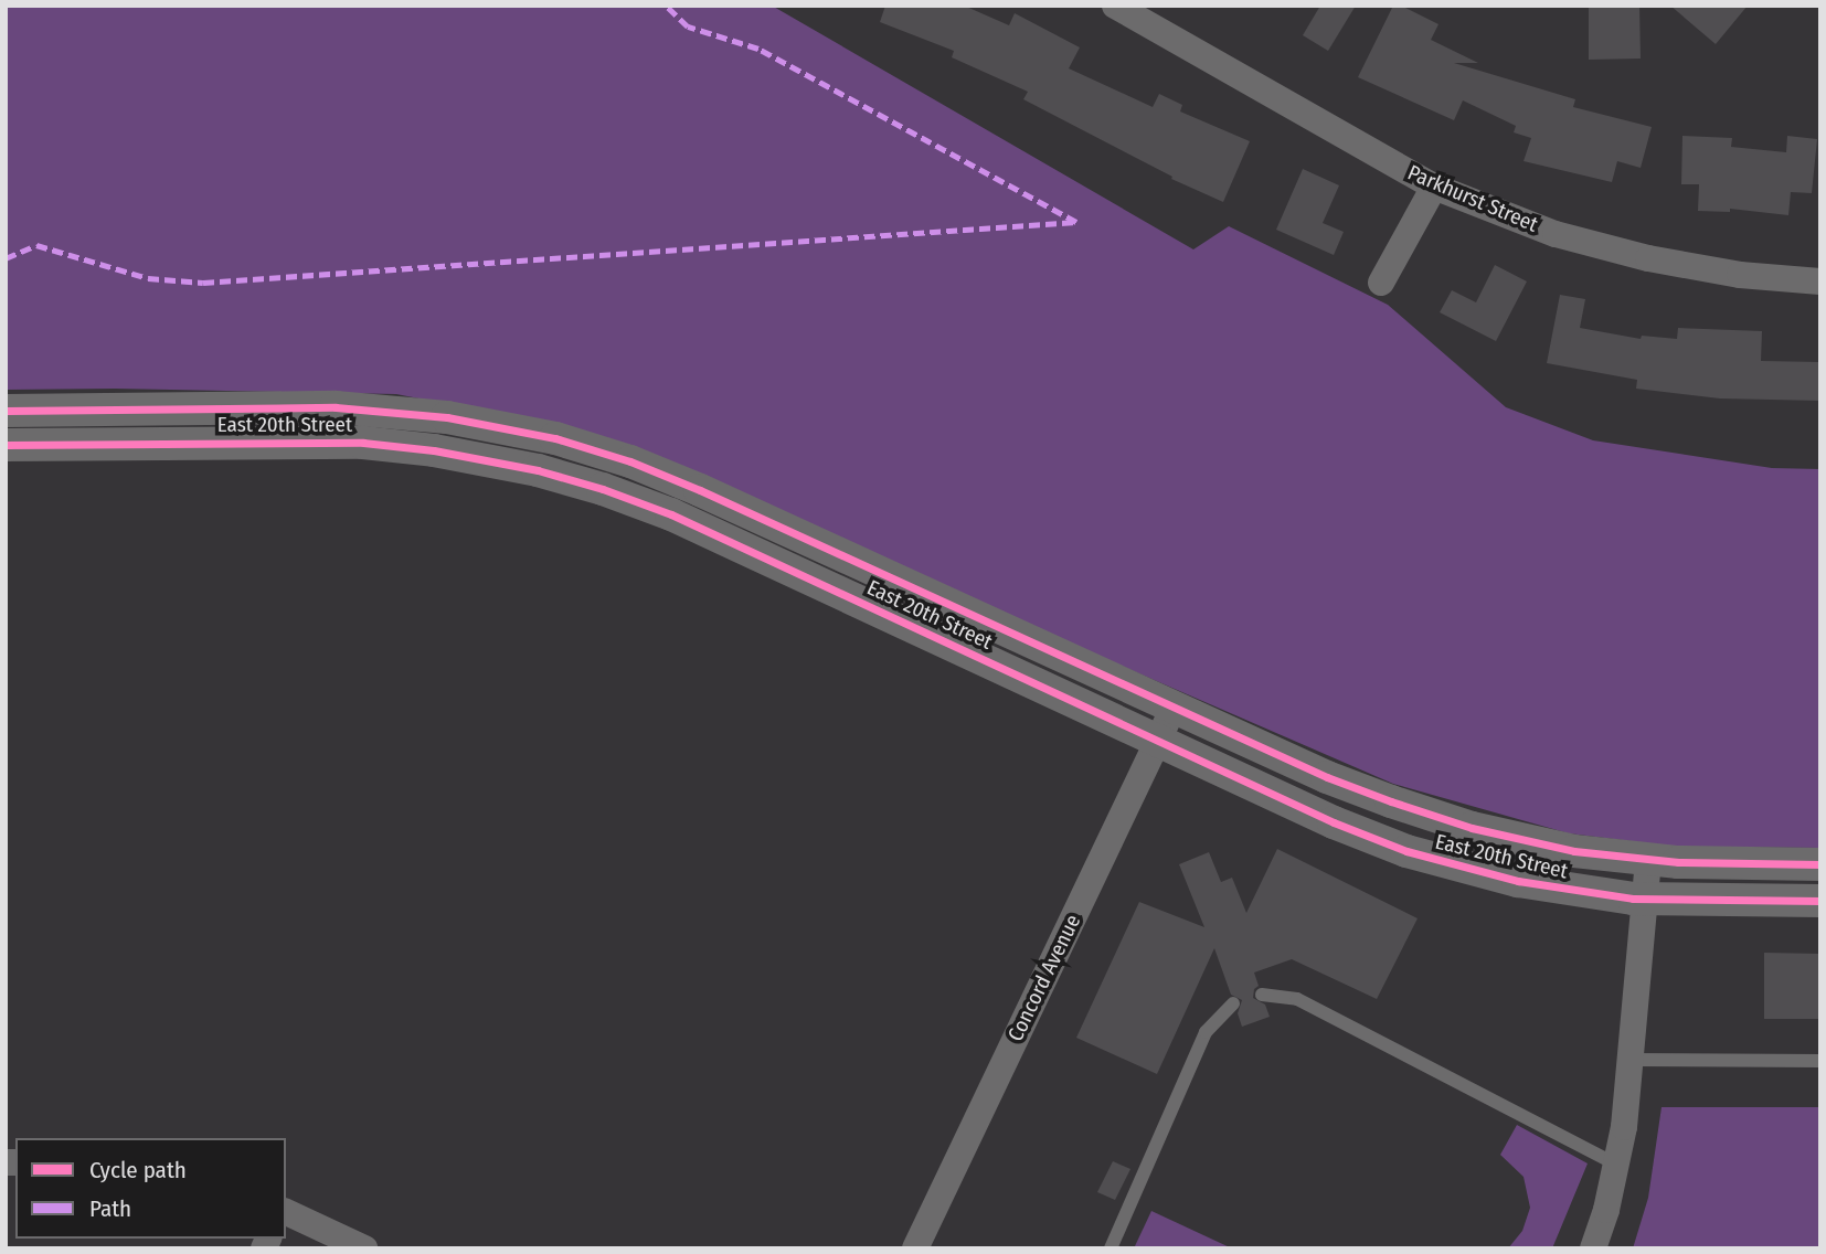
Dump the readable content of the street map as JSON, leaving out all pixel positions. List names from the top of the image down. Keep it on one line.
{"streets":{"street":["Parkhurst Street","East 20th Street","Concord Avenue"]},"crossings":[["East 20th Street","Concord Avenue"]],"legend":["Cycle path","Path"]}
